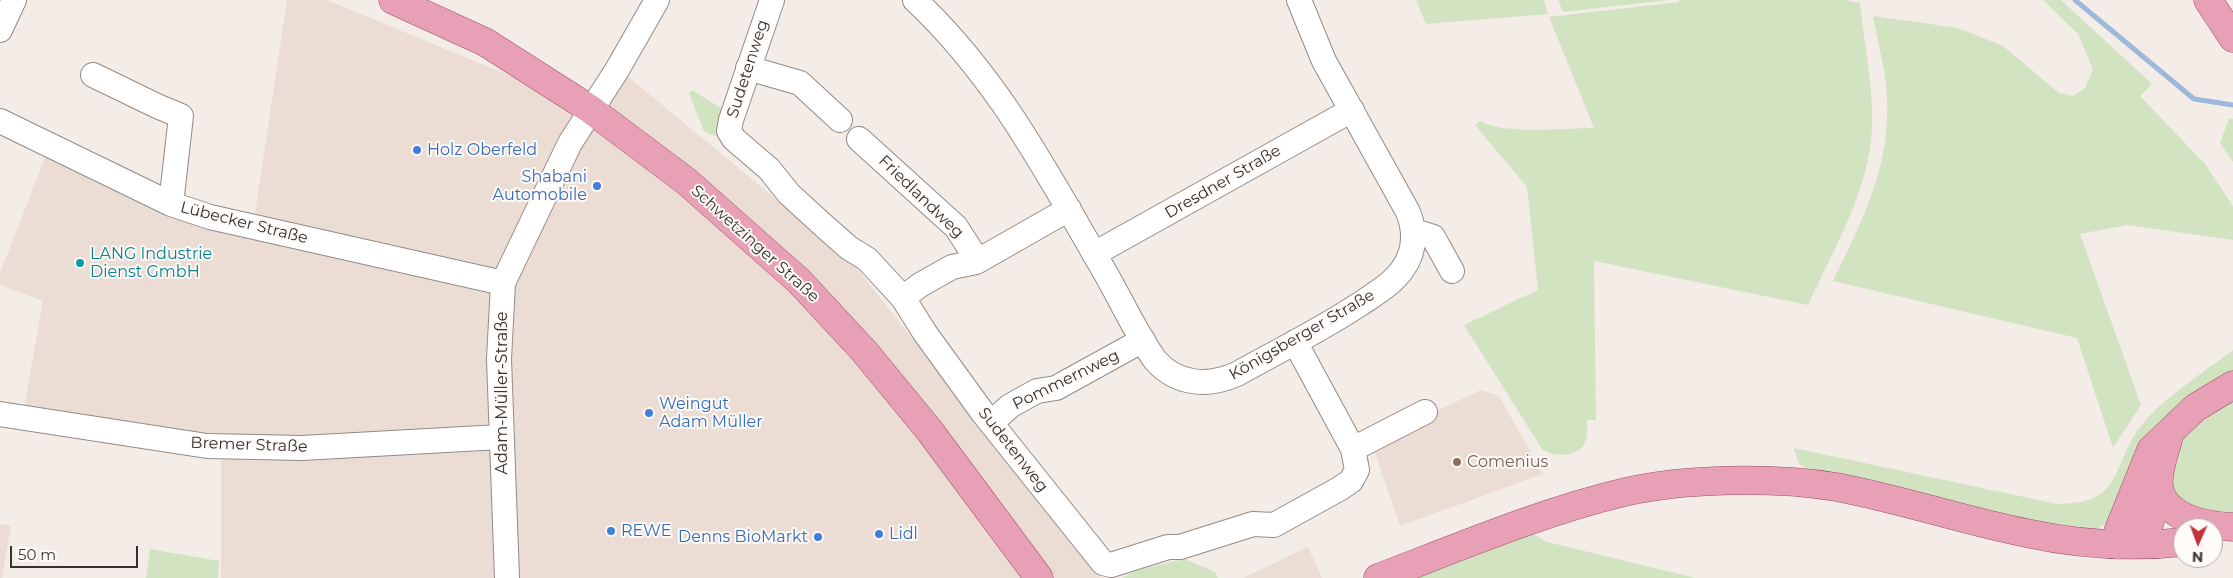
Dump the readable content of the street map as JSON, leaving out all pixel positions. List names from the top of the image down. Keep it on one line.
{"streets":{"main road":["Schwetzinger Straße"],"street":["Sudetenweg","Dresdner Straße","Friedlandweg","Lübecker Straße","Königsberger Straße","Pommernweg","Adam-Müller-Straße","Bremer Straße"]},"crossings":[["Sudetenweg","Königsberger Straße"],["Sudetenweg","Pommernweg"],["Dresdner Straße","Königsberger Straße"],["Lübecker Straße","Adam-Müller-Straße"],["Schwetzinger Straße","Adam-Müller-Straße"],["Königsberger Straße","Pommernweg"],["Adam-Müller-Straße","Bremer Straße"]],"places":["Holz Oberfeld","Shabani Automobile","LANG Industrie Dienst GmbH","Weingut Adam Müller","Comenius","REWE","Lidl","Denns BioMarkt"],"scale_bar":"50 m","north":"bottom"}
